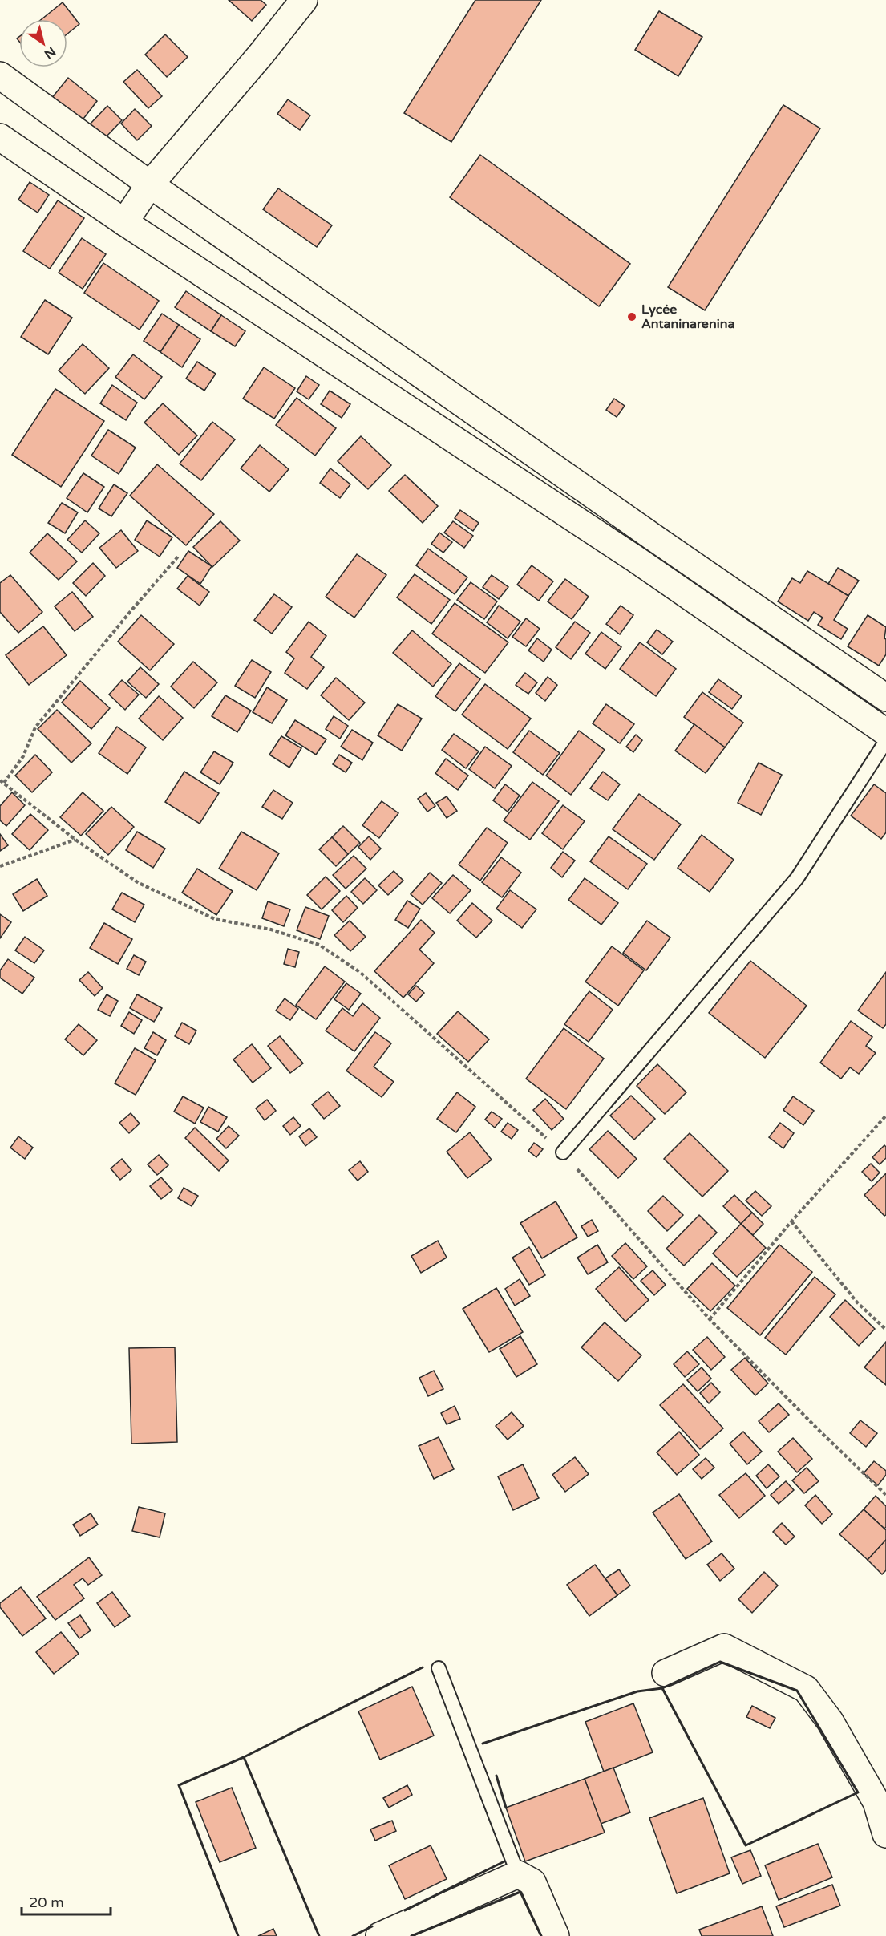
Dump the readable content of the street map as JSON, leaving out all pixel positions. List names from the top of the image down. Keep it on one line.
{"places":["Lycée Antaninarenina"],"scale_bar":"20 m","north":"bottom right"}
